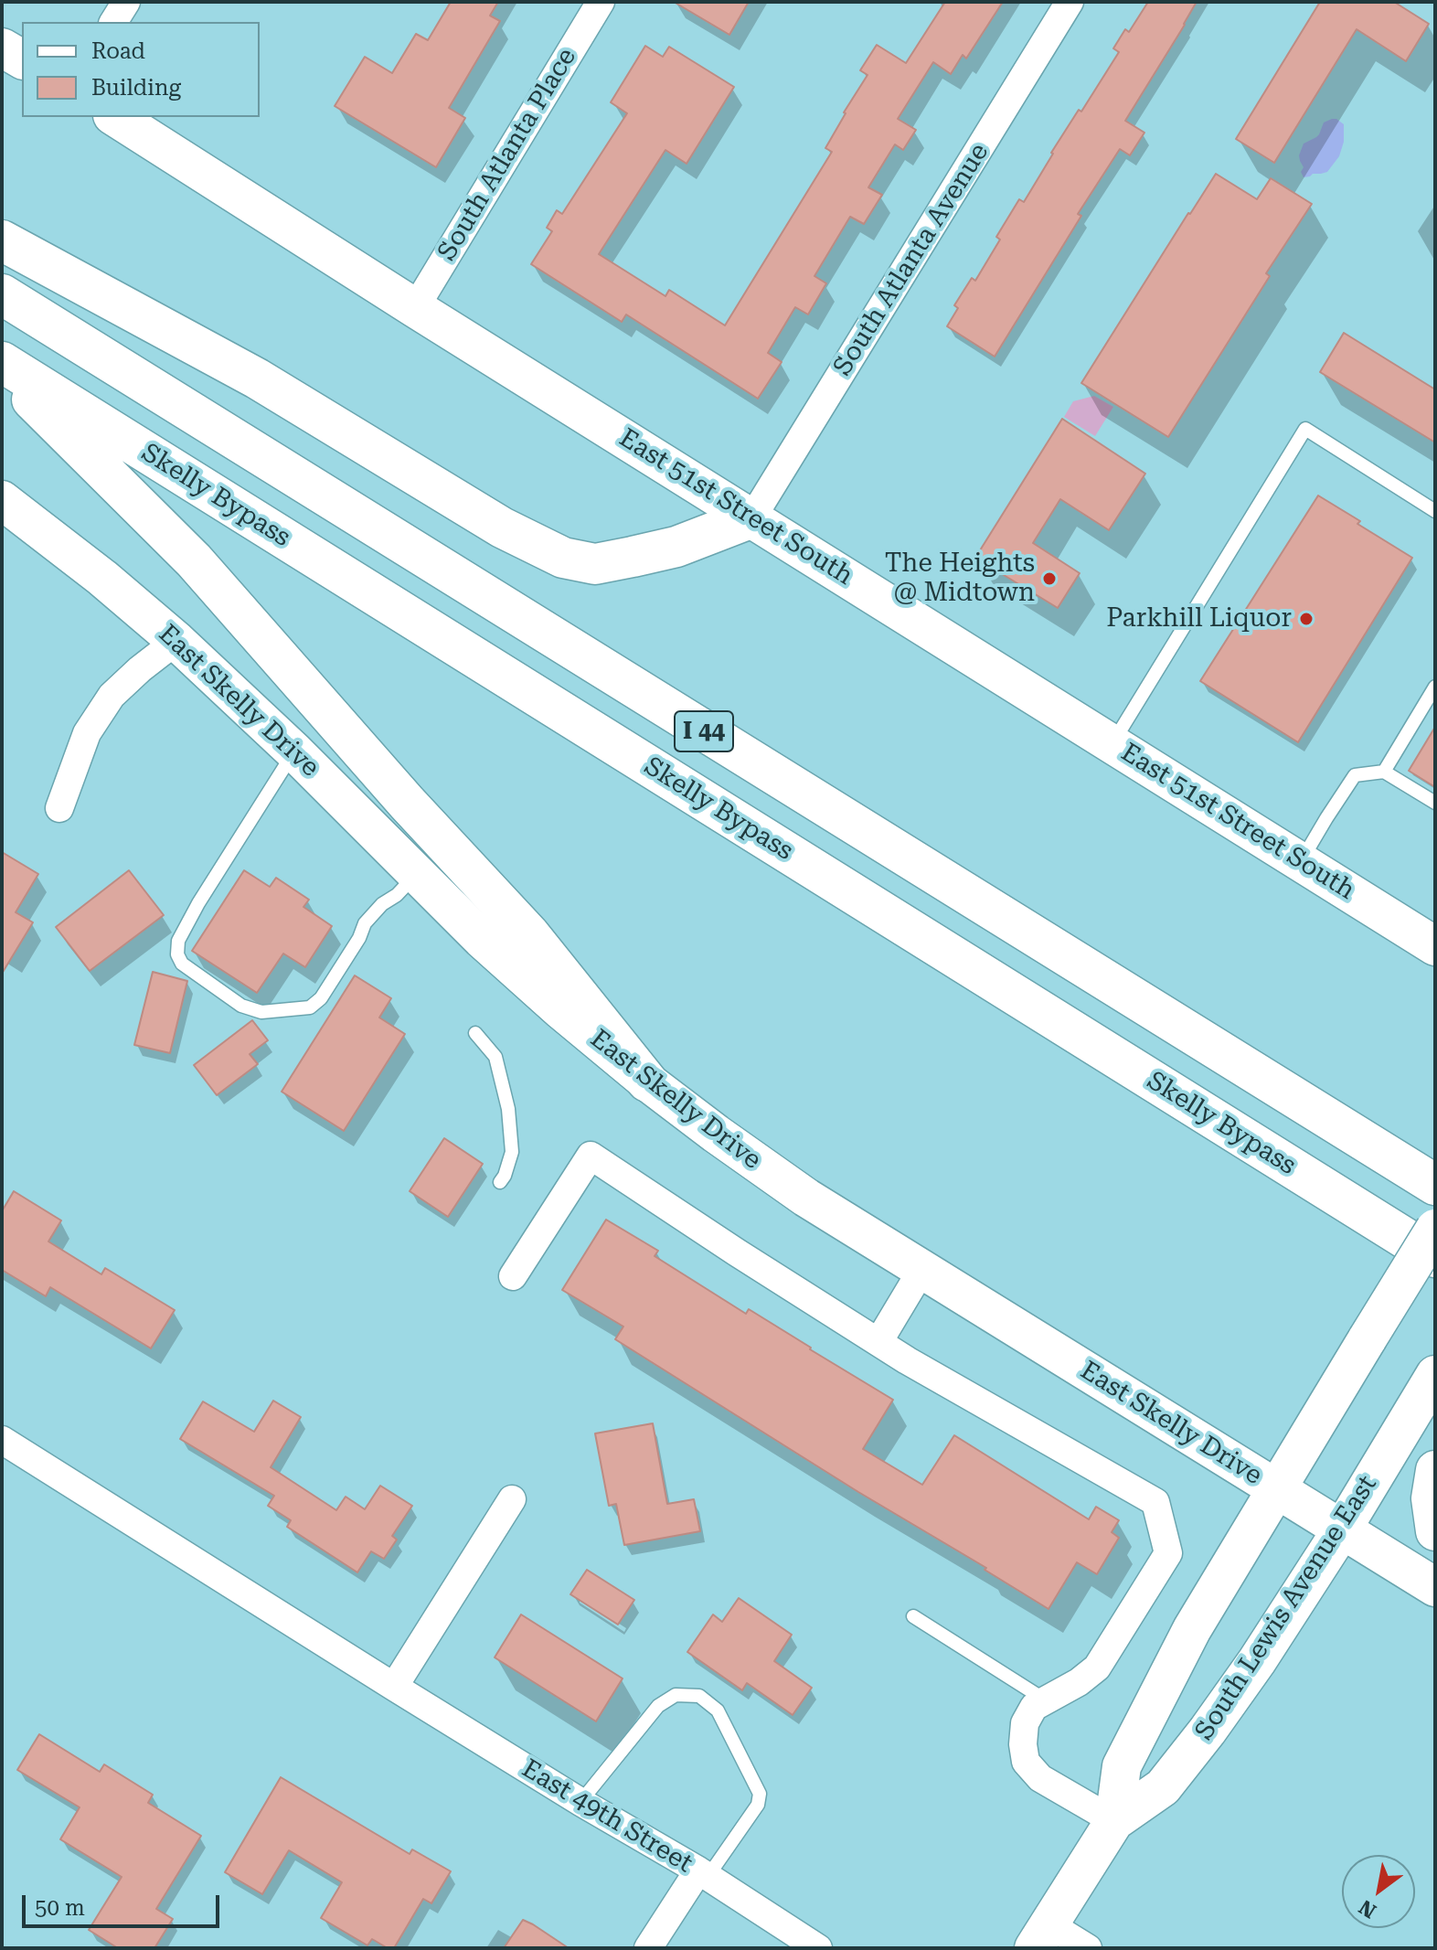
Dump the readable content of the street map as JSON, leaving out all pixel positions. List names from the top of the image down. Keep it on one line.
{"streets":{"highway":["Skelly Bypass","I 44"],"main road":["East 51st Street South","East Skelly Drive","South Lewis Avenue East"],"street":["South Atlanta Place","South Atlanta Avenue","East 49th Street"]},"crossings":[["South Atlanta Place","East 51st Street South"],["South Atlanta Avenue","East 51st Street South"],["East Skelly Drive","South Lewis Avenue East"]],"places":["The Heights @ Midtown","Parkhill Liquor"],"legend":["Road","Building"],"scale_bar":"50 m","north":"bottom left"}
